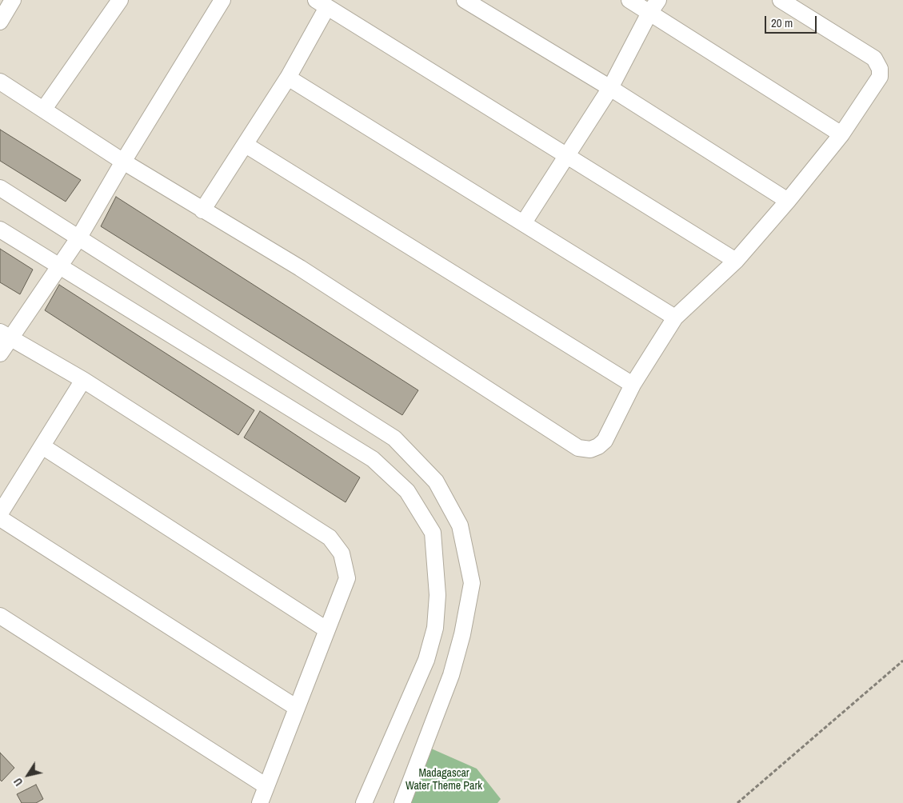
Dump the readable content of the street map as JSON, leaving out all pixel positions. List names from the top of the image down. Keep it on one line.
{"parks":["Madagascar Water Theme Park"],"scale_bar":"20 m","north":"bottom left"}
